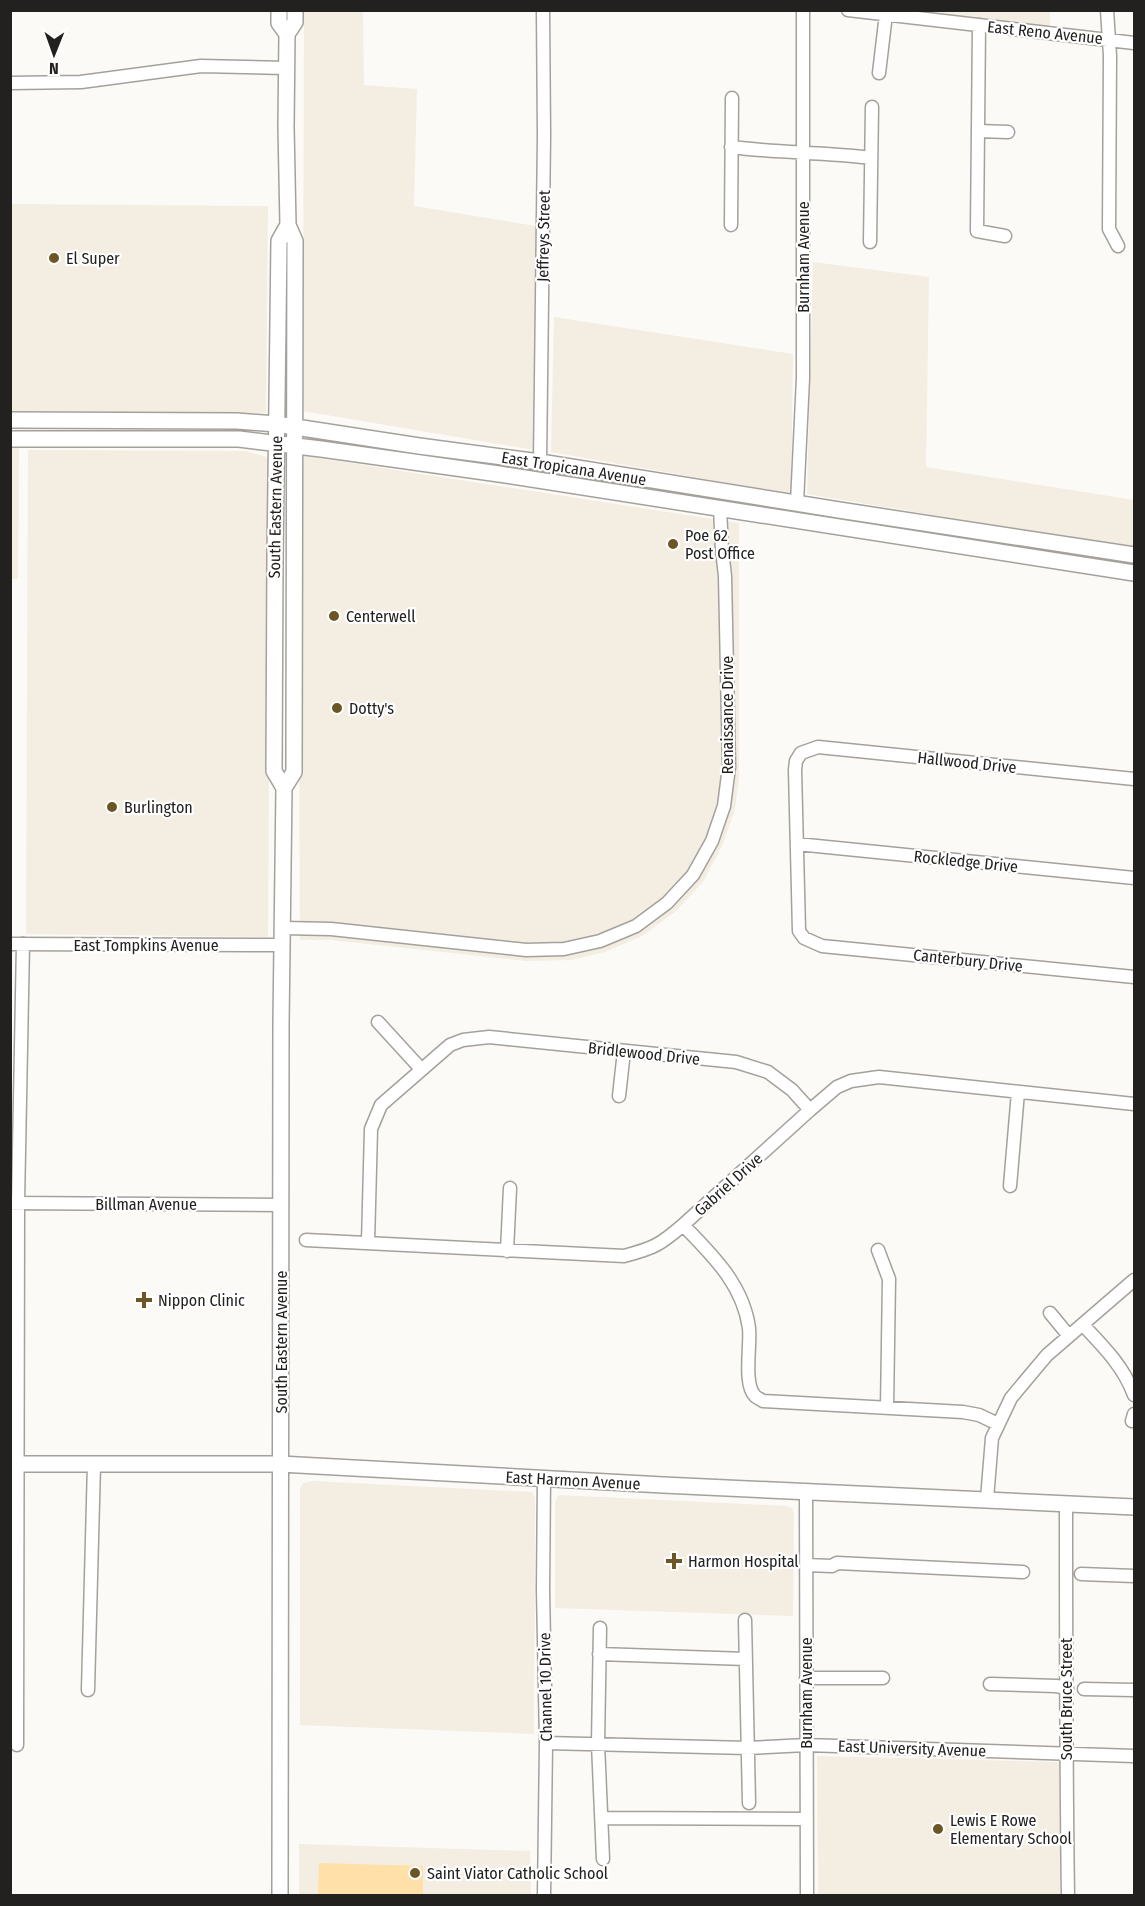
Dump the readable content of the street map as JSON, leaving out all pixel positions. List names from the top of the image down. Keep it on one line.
{"streets":{"main road":["East Tropicana Avenue","South Eastern Avenue","East Harmon Avenue"],"street":["East Reno Avenue","Jeffreys Street","Burnham Avenue","Renaissance Drive","Hallwood Drive","Rockledge Drive","East Tompkins Avenue","Canterbury Drive","Bridlewood Drive","Gabriel Drive","Billman Avenue","Channel 10 Drive","South Bruce Street","East University Avenue"]},"crossings":[["Jeffreys Street","East Tropicana Avenue"],["Burnham Avenue","East Tropicana Avenue"],["Burnham Avenue","East Harmon Avenue"],["Burnham Avenue","East University Avenue"],["East Tropicana Avenue","South Eastern Avenue"],["East Tropicana Avenue","Renaissance Drive"],["South Eastern Avenue","Renaissance Drive"],["South Eastern Avenue","East Tompkins Avenue"],["South Eastern Avenue","Billman Avenue"],["South Eastern Avenue","East Harmon Avenue"],["Hallwood Drive","Rockledge Drive"],["Hallwood Drive","Canterbury Drive"],["Rockledge Drive","Canterbury Drive"],["Bridlewood Drive","Gabriel Drive"],["East Harmon Avenue","Channel 10 Drive"],["East Harmon Avenue","South Bruce Street"],["Channel 10 Drive","East University Avenue"],["South Bruce Street","East University Avenue"]],"places":{"other":["El Super","Poe 62 Post Office","Centerwell","Dotty's","Burlington","Lewis E Rowe Elementary School","Saint Viator Catholic School"],"health":["Nippon Clinic","Harmon Hospital"]},"north":"bottom"}
